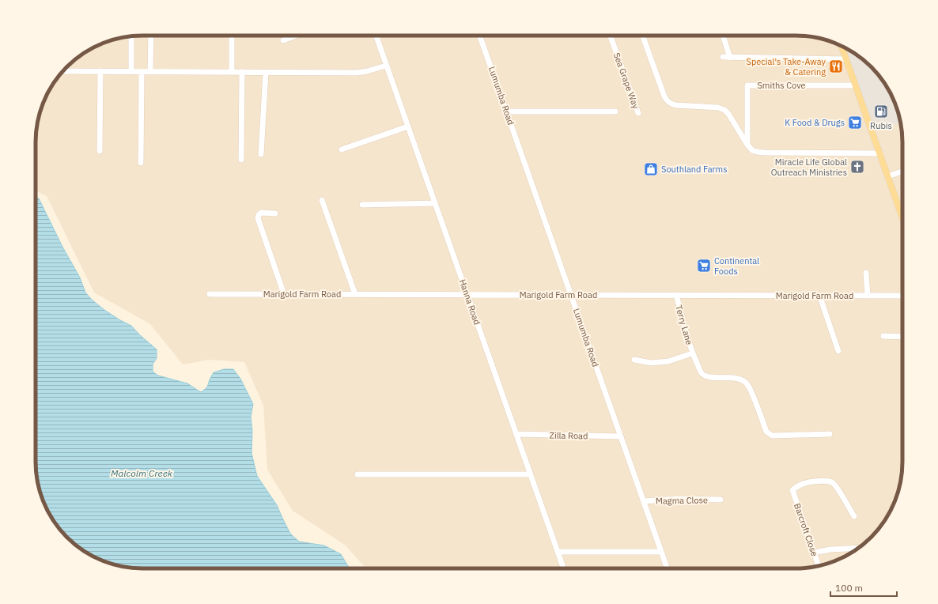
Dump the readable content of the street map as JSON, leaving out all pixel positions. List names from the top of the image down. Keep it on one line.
{"streets":{"street":["Sea Grape Way","Smiths Cove","Lumumba Road","Marigold Farm Road","Hanna Road","Terry Lane","Zilla Road","Magma Close","Barcroft Close"]},"crossings":[["Lumumba Road","Marigold Farm Road"],["Lumumba Road","Zilla Road"],["Lumumba Road","Magma Close"],["Marigold Farm Road","Hanna Road"],["Marigold Farm Road","Terry Lane"],["Hanna Road","Zilla Road"]],"water":["Malcolm Creek"],"places":{"restaurant":["Special's Take-Away & Catering"],"fuel station":["Rubis"],"supermarket":["K Food & Drugs","Continental Foods"],"church":["Miracle Life Global Outreach Ministries"],"shop":["Southland Farms"]},"scale_bar":"100 m"}
